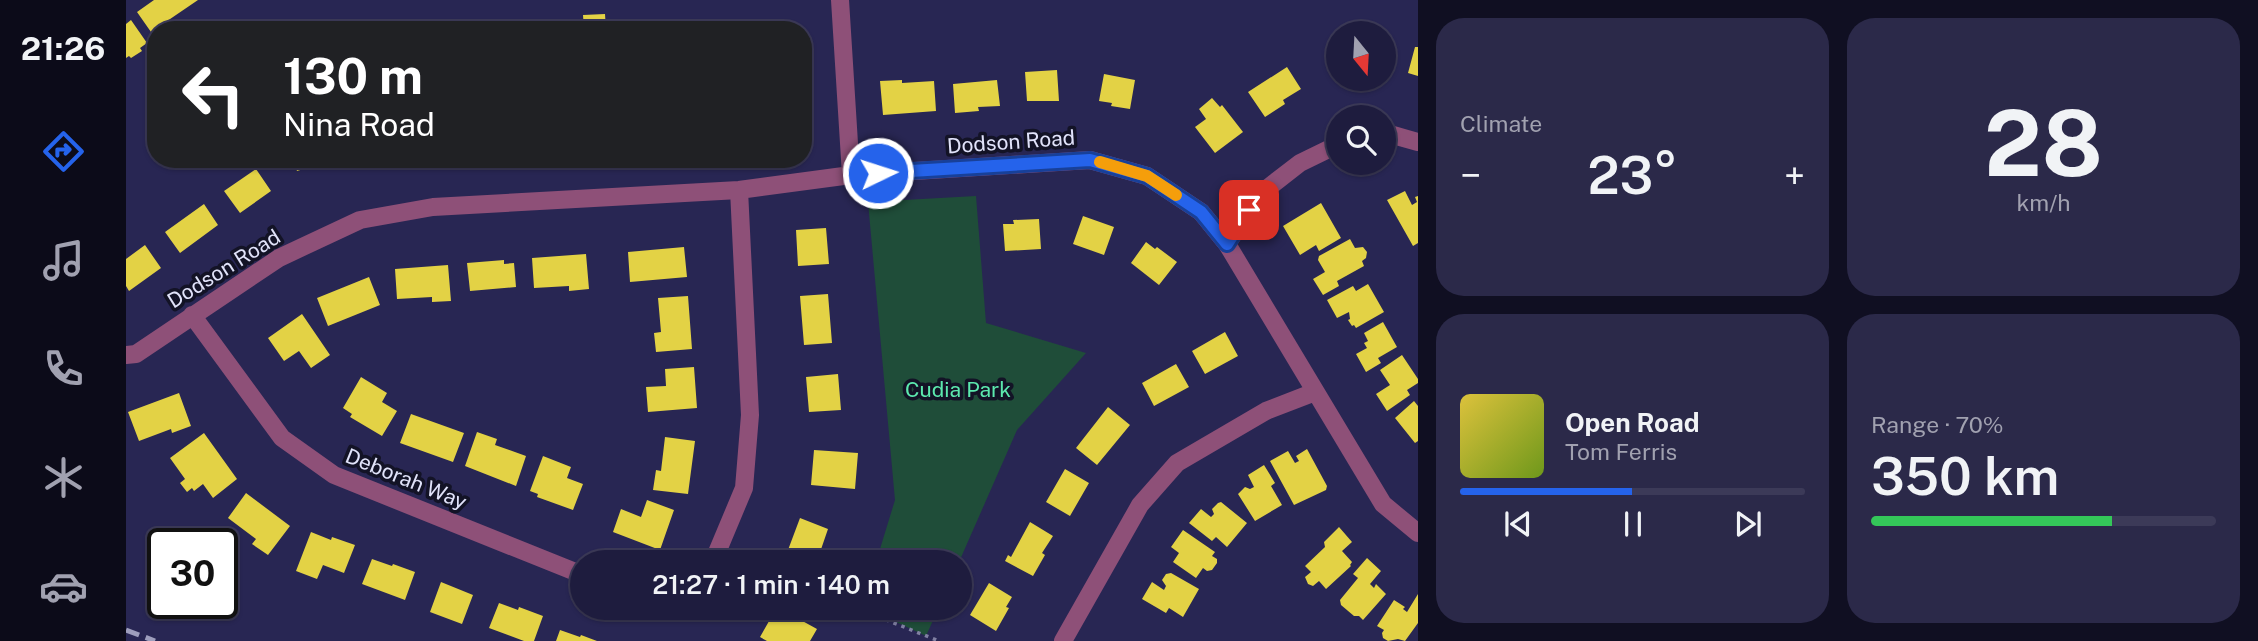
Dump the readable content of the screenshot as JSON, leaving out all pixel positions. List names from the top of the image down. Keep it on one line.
{"streets":{"street":["Dodson Road","Deborah Way"]},"crossings":[["Dodson Road","Deborah Way"]],"parks":["Cudia Park"],"north":"bottom","page":{"tabs":"21:26","tile":["Climate",["28","km/h"],["Range · 70%","350 km"]],"turn":["130 m","Nina Road"],"heat":["−","23°","+"],"song":["Open Road","Tom Ferris"],"limit":"30","trip":"21:27 · 1 min · 140 m"}}
